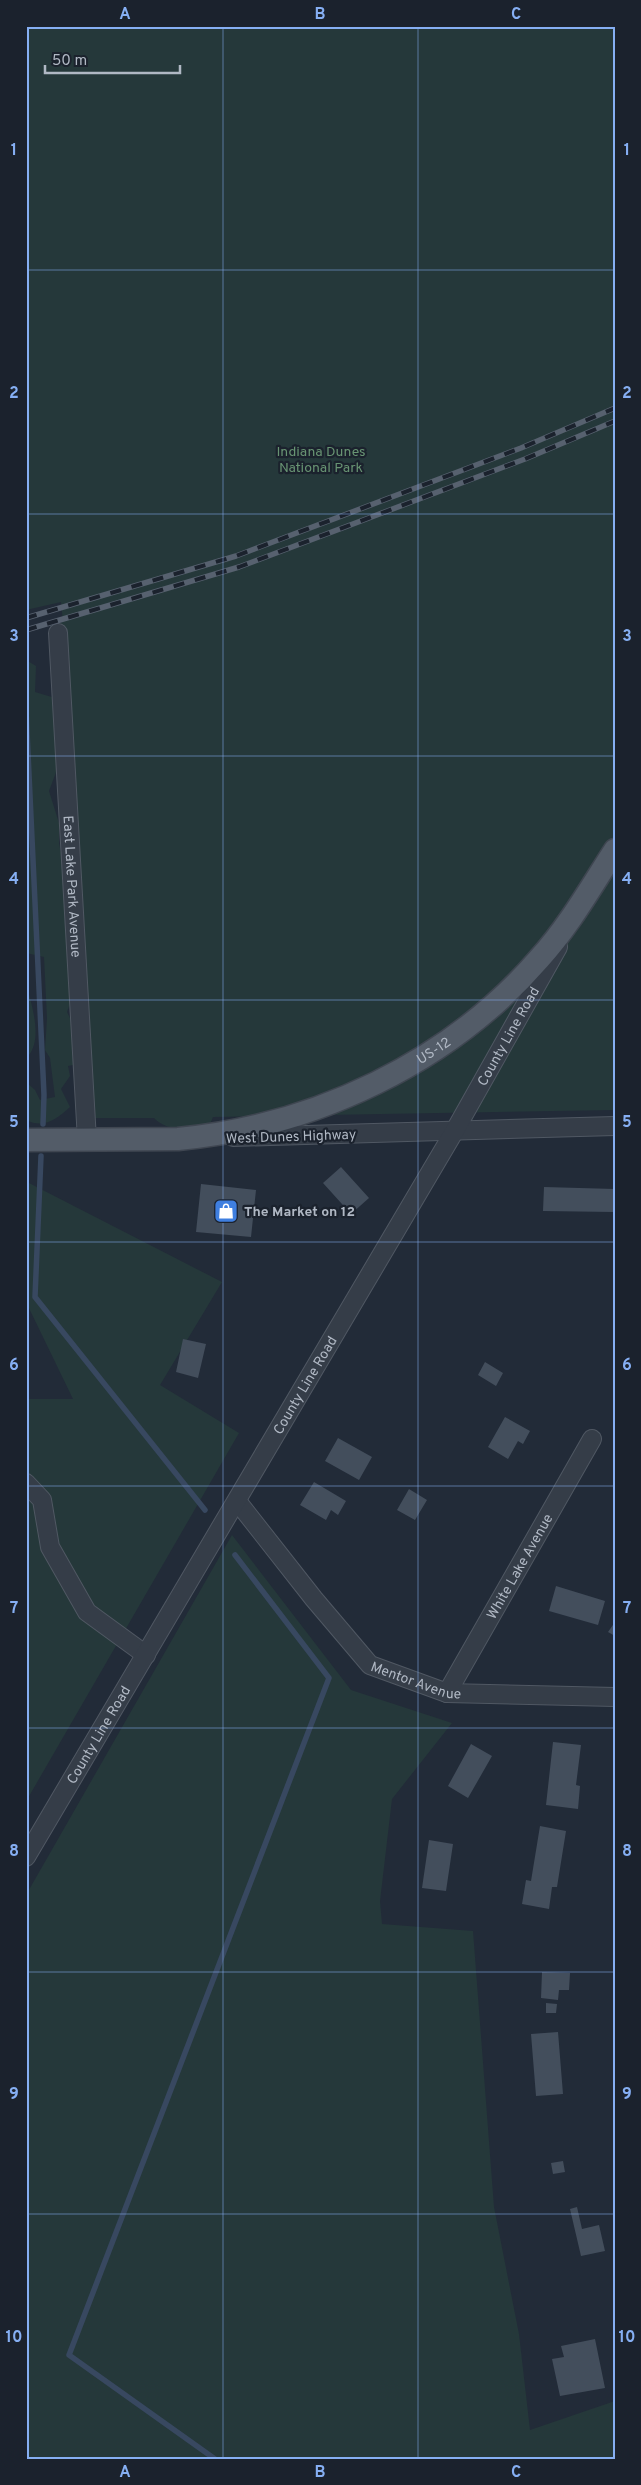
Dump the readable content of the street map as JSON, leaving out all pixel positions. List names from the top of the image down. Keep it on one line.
{"streets":{"main road":["US-12","West Dunes Highway"],"street":["East Lake Park Avenue","County Line Road","White Lake Avenue","Mentor Avenue"]},"crossings":[["East Lake Park Avenue","West Dunes Highway"],["County Line Road","US-12"],["County Line Road","West Dunes Highway"],["County Line Road","Mentor Avenue"],["US-12","West Dunes Highway"],["White Lake Avenue","Mentor Avenue"]],"parks":["Indiana Dunes National Park"],"places":{"shop":["The Market on 12"]},"scale_bar":"50 m","grid":{"columns":["A","B","C"],"rows":["1","2","3","4","5","6","7","8","9","10"]}}
